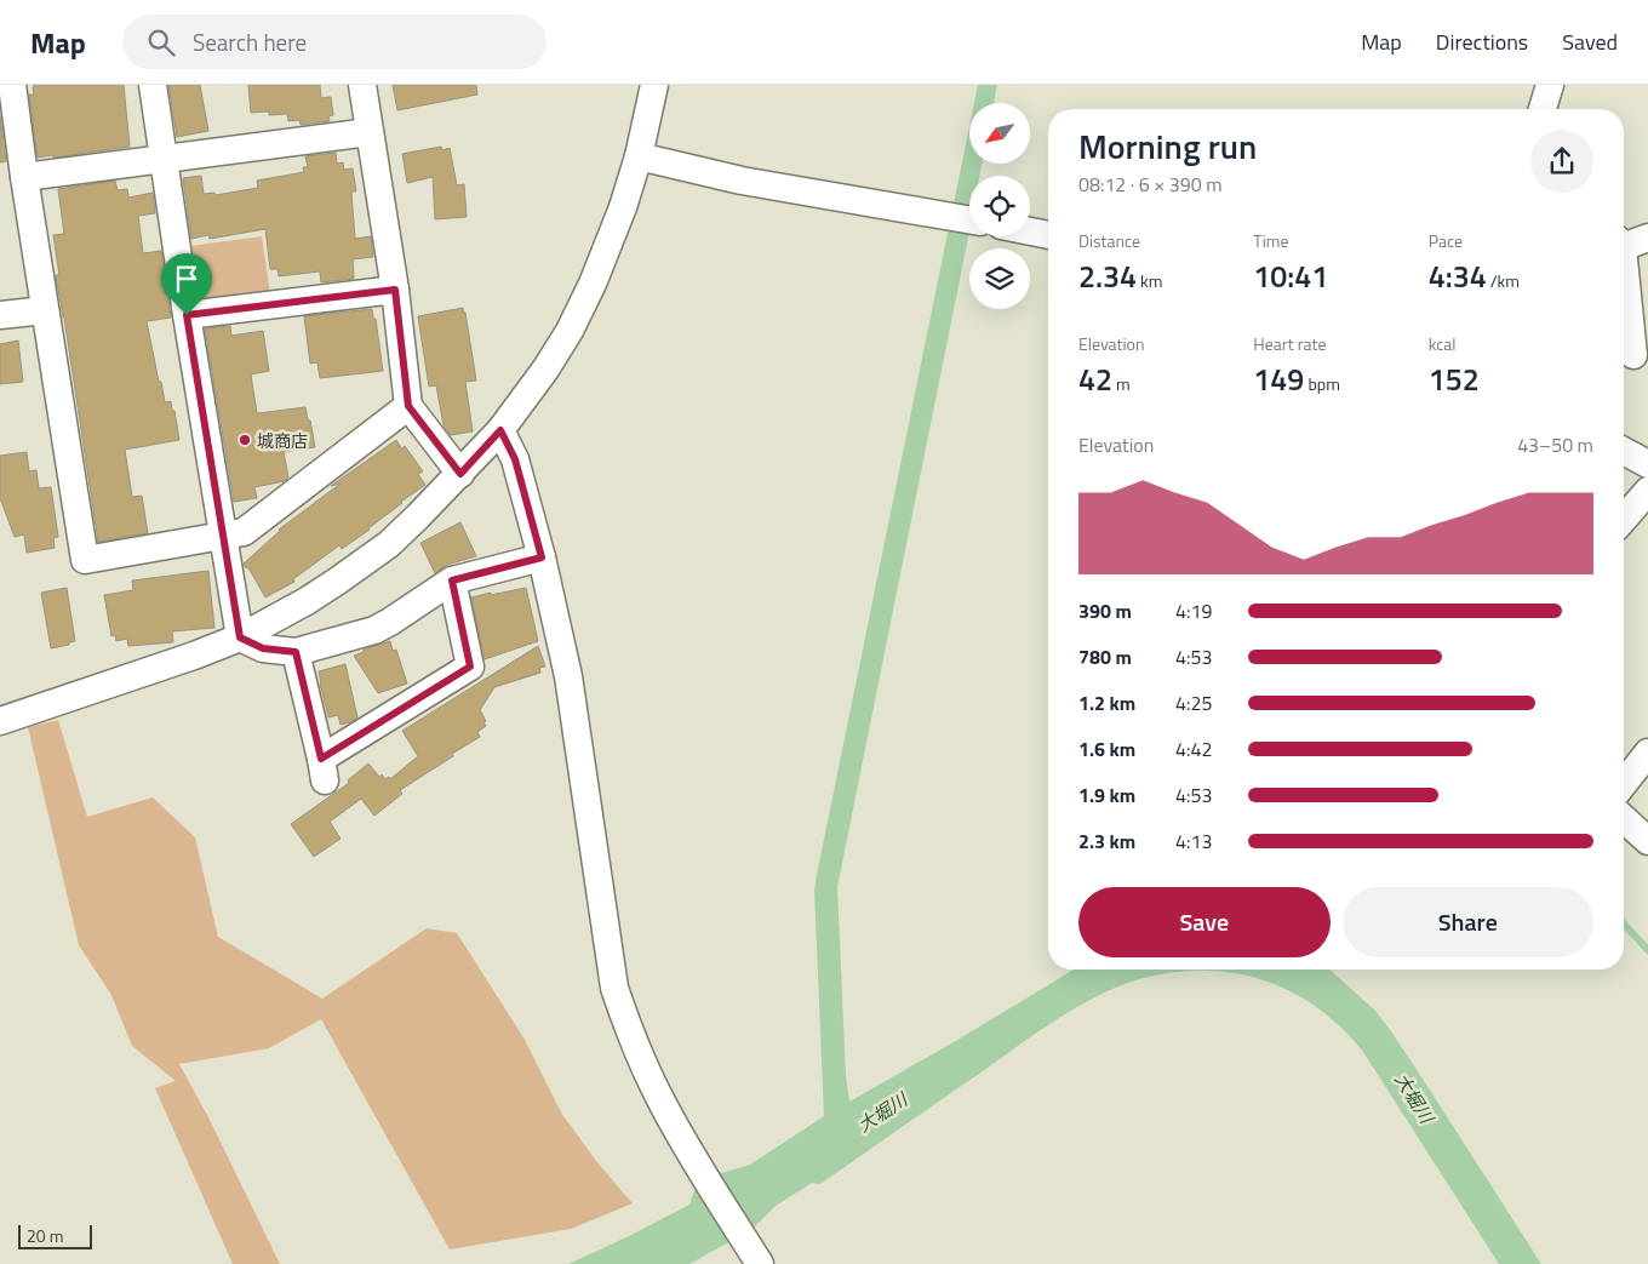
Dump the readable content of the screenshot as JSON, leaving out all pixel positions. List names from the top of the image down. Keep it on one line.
{"water":["大堀川"],"places":["城商店"],"scale_bar":"20 m","north":"bottom left","page":{"header":"Map","search":"Search here","nav":["Map","Directions","Saved"],"heading":["Morning run","08:12 · 6 × 390 m"],"stats":[["Distance","2.34 km"],["Time","10:41"],["Pace","4:34 /km"],["Elevation","42 m"],["Heart rate","149 bpm"],["kcal","152"]],"chart":["Elevation","43–50 m"],"list":[{"name":"390 m","note":"4:19"},{"name":"780 m","note":"4:53"},{"name":"1.2 km","note":"4:25"},{"name":"1.6 km","note":"4:42"},{"name":"1.9 km","note":"4:53"},{"name":"2.3 km","note":"4:13"}],"buttons":["Save","Share"],"scale":"20 m"}}
